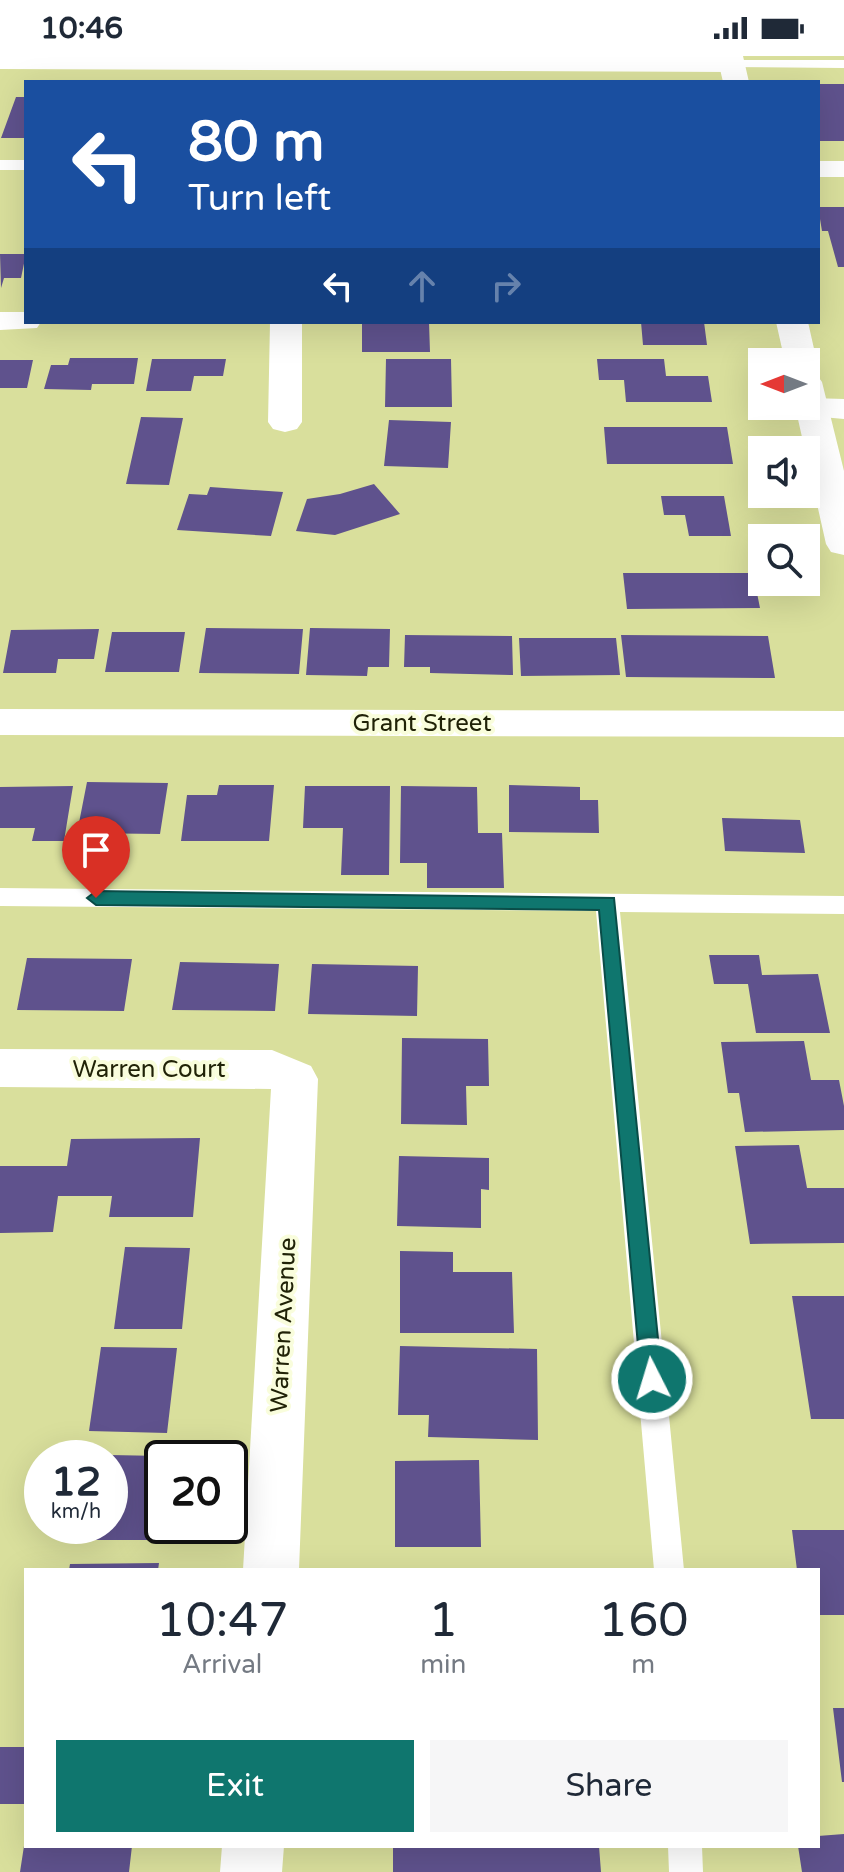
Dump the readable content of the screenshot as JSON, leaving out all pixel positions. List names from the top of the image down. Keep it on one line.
{"streets":{"street":["Grant Street","Warren Court","Warren Avenue"]},"crossings":[["Warren Court","Warren Avenue"]],"north":"left","page":{"status":"10:46","turn":["80 m","Turn left"],"speed":"12 km/h","limit":"20","eta":["10:47","Arrival","1","min","160","m"],"buttons":["Exit","Share"]}}
